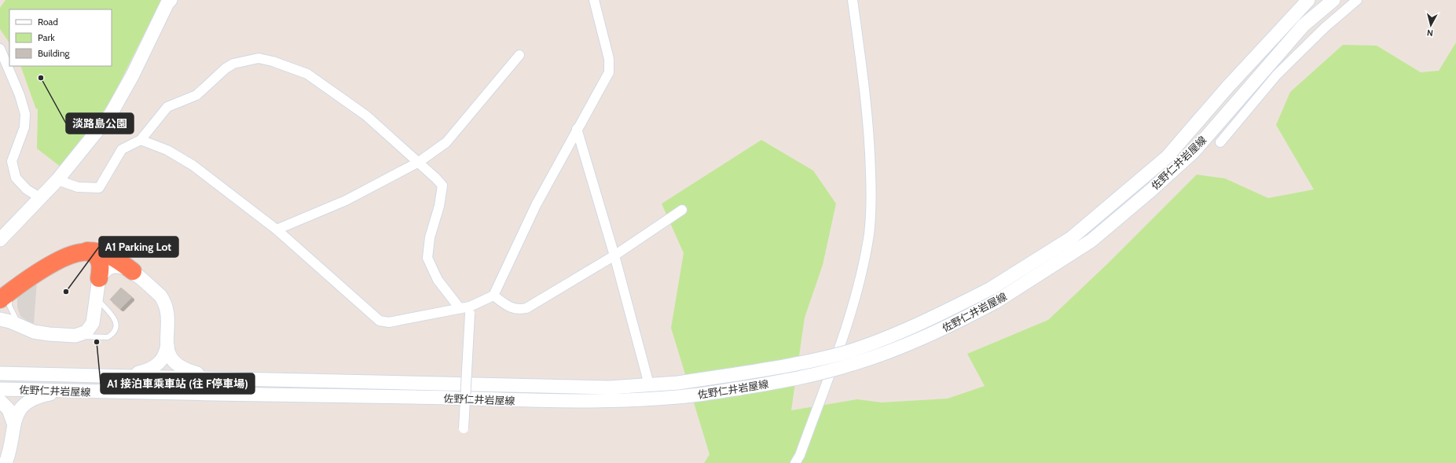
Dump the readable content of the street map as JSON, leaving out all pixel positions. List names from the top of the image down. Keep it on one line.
{"streets":{"main road":["佐野仁井岩屋線"]},"places":["淡路島公園","A1 Parking Lot","A1 接泊車乘車站 (往 F停車場)"],"legend":["Road","Park","Building"],"north":"bottom"}
